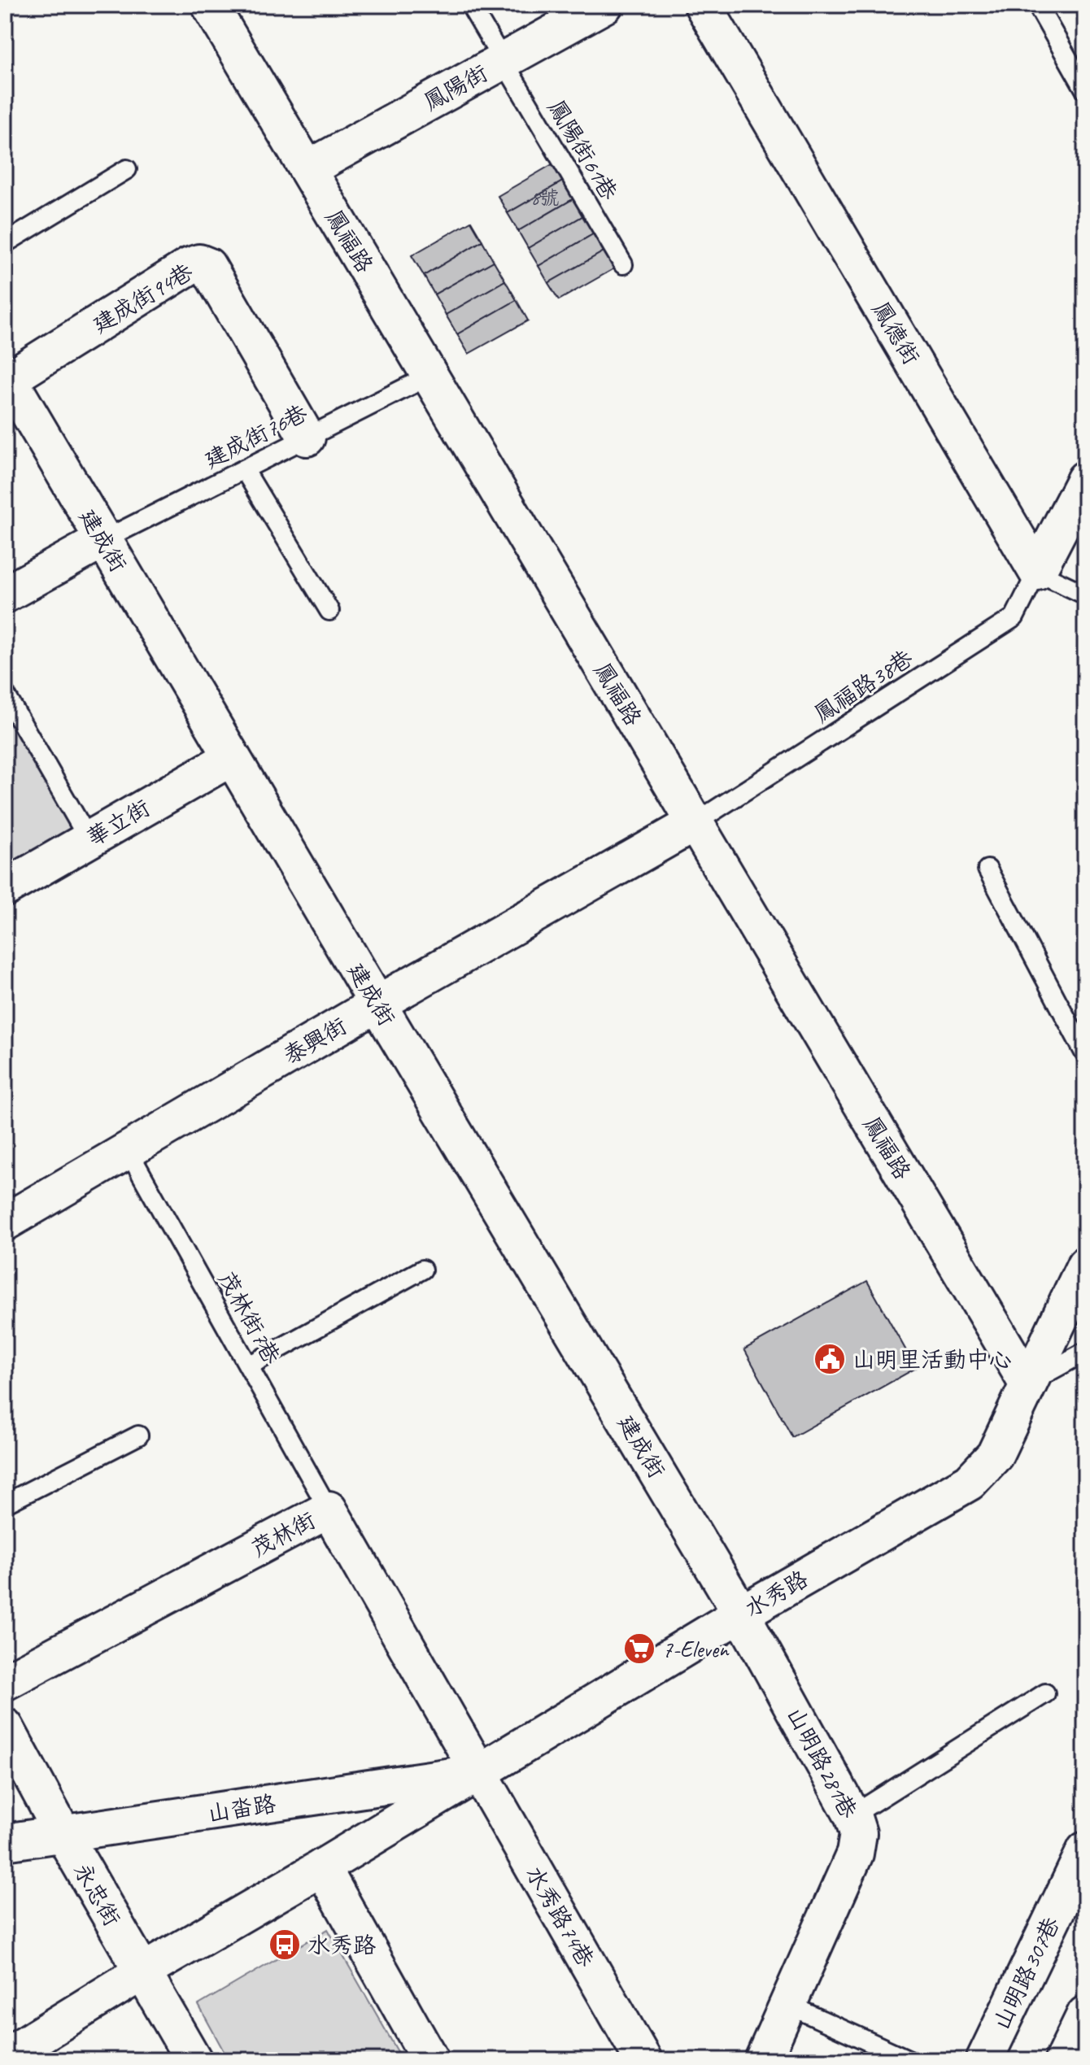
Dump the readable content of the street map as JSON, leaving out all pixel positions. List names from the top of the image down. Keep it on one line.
{"streets":{"street":["鳳陽街","鳳福路","建成街94巷","鳳德街","建成街","華立街","泰興街","茂林街","水秀路","山明路281巷","山畓路","永忠街","水秀路74巷","山明路307巷"],"lane":["鳳陽街61巷","建成街76巷","鳳福路38巷","茂林街7巷"]},"crossings":[["鳳陽街","鳳陽街61巷"],["鳳陽街","鳳福路"],["鳳福路","建成街76巷"],["鳳福路","鳳福路38巷"],["鳳福路","泰興街"],["鳳福路","水秀路"],["建成街94巷","建成街76巷"],["建成街94巷","建成街"],["鳳德街","鳳福路38巷"],["建成街76巷","建成街"],["建成街","華立街"],["建成街","泰興街"],["建成街","水秀路"],["建成街","山明路281巷"],["鳳福路38巷","泰興街"],["泰興街","茂林街7巷"],["茂林街7巷","茂林街"],["茂林街","水秀路"],["茂林街","山畓路"],["茂林街","水秀路74巷"],["水秀路","山明路281巷"],["水秀路","山畓路"],["水秀路","永忠街"],["水秀路","水秀路74巷"],["山畓路","永忠街"],["山畓路","水秀路74巷"]],"places":{"public building":["山明里活動中心"],"supermarket":["7-Eleven"],"bus stop":["水秀路"]},"house_numbers":["8號"]}
